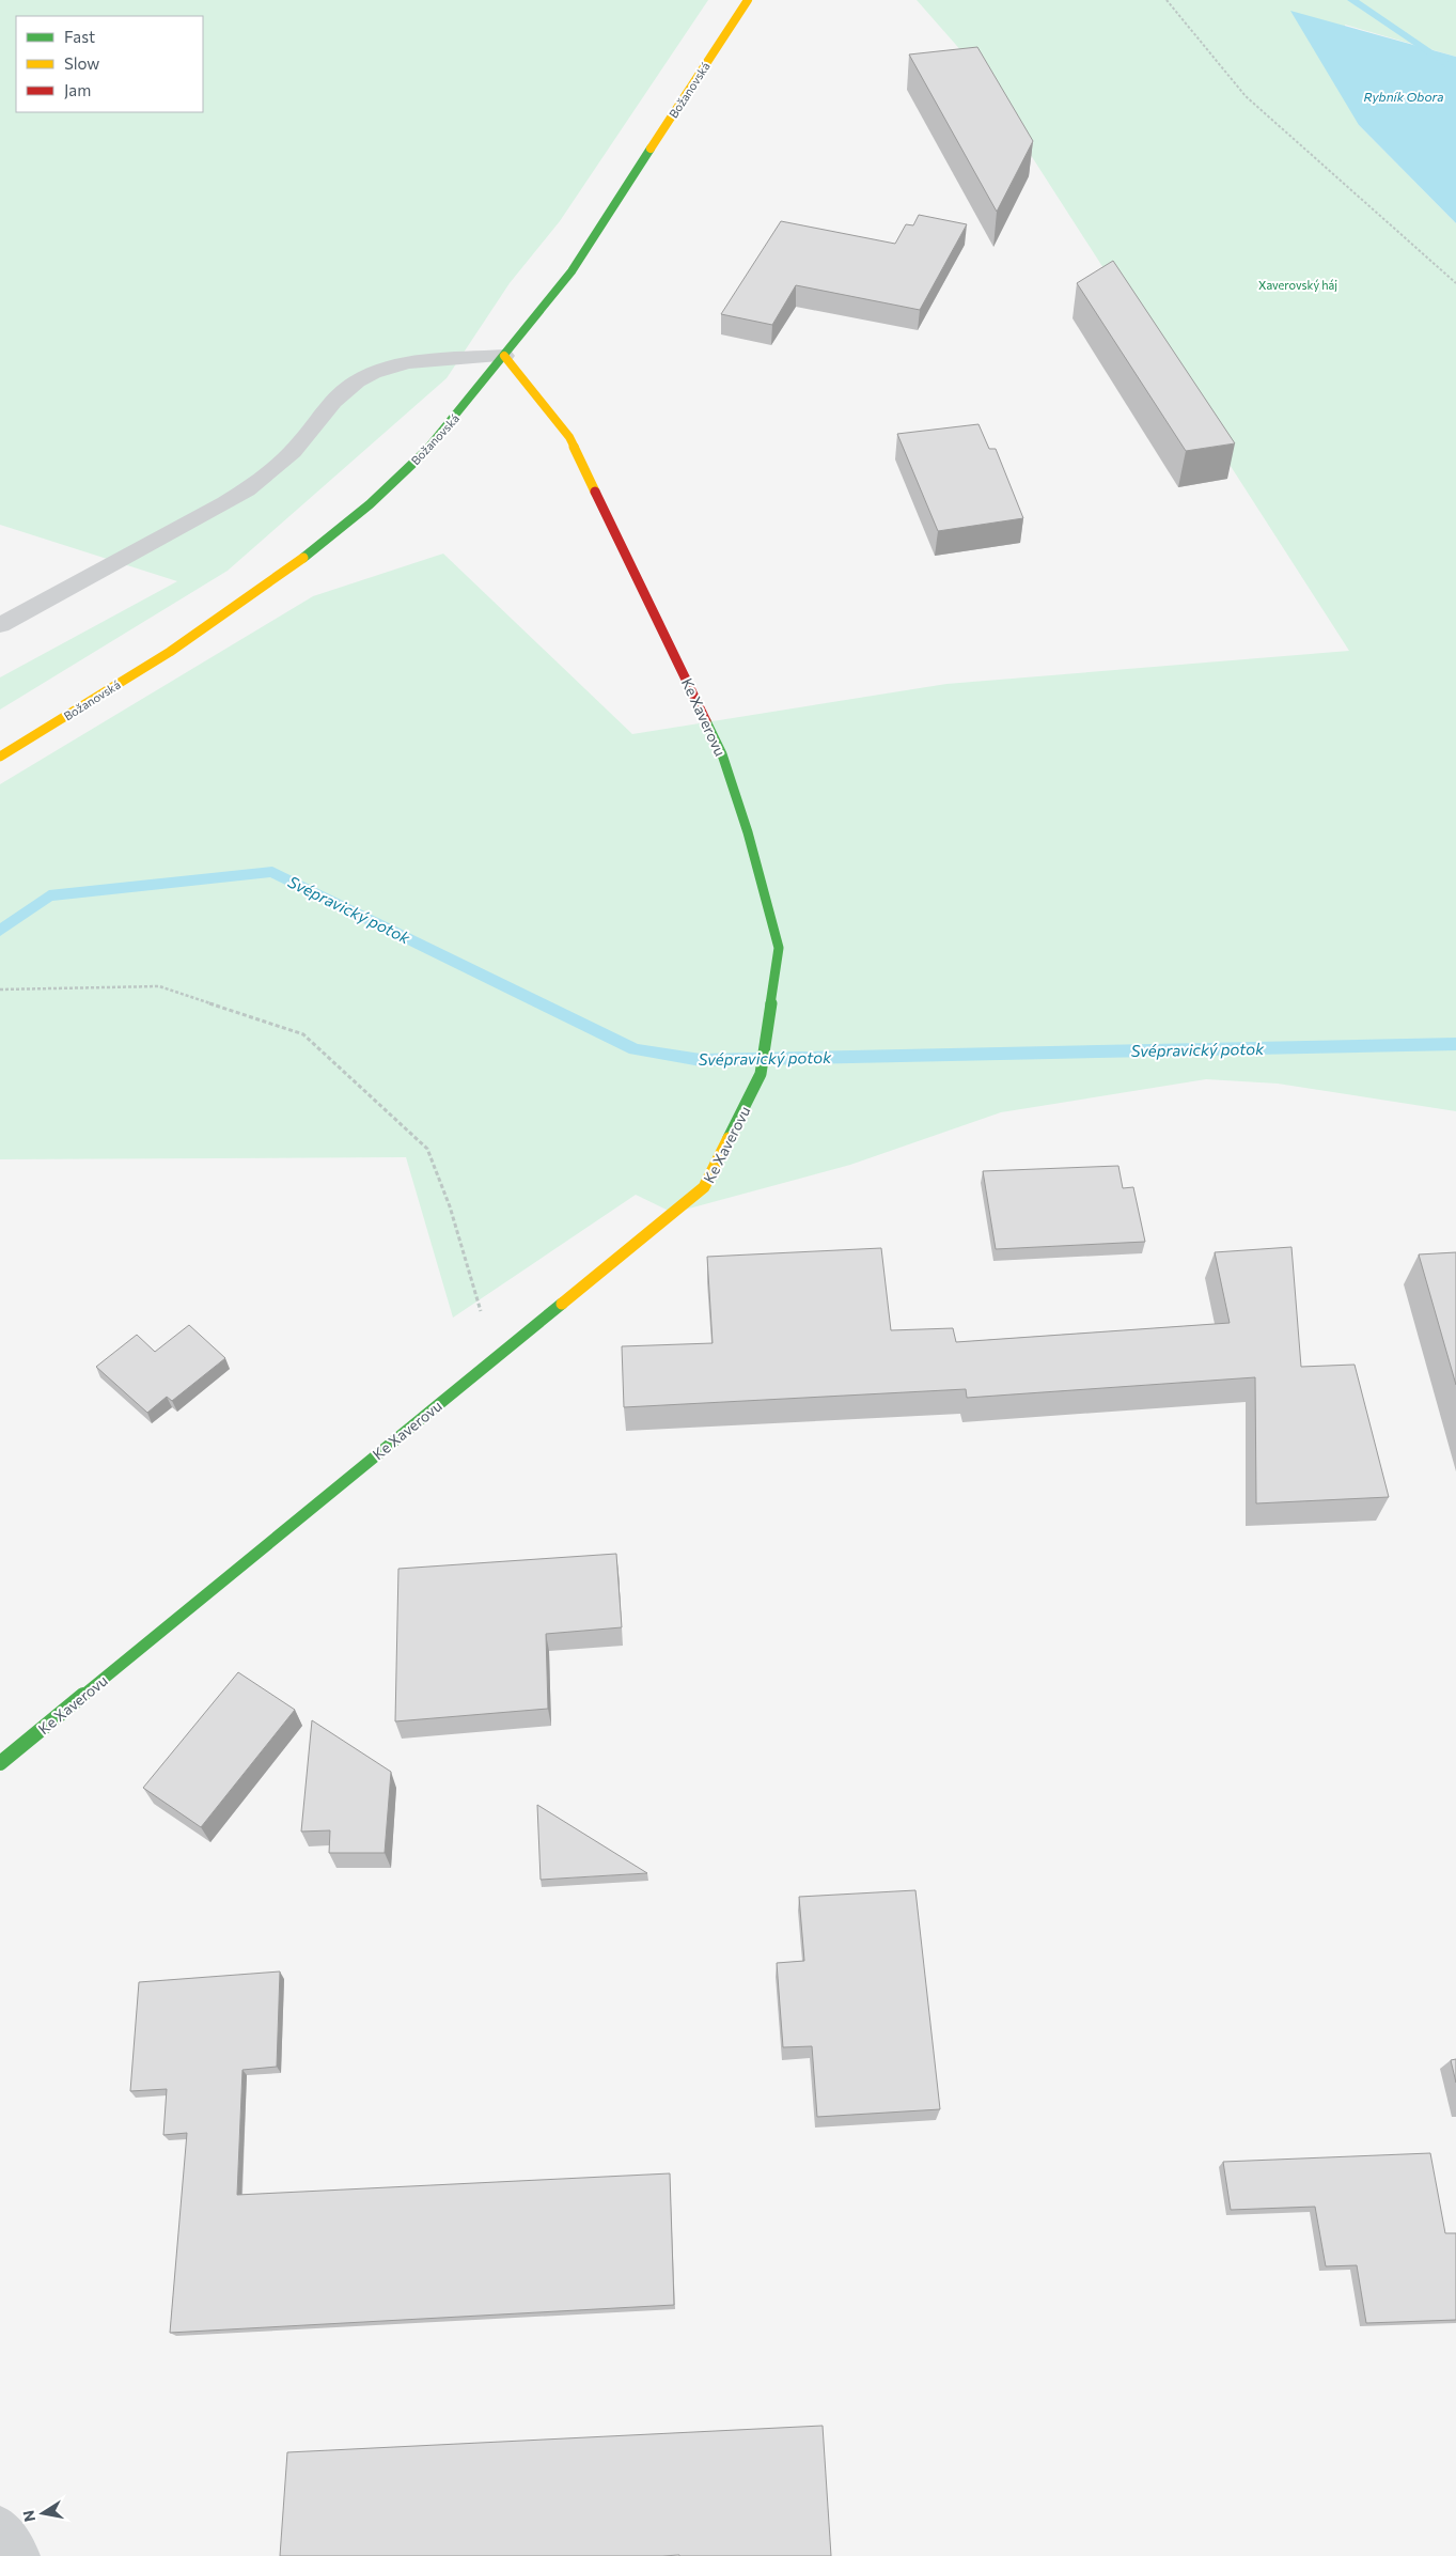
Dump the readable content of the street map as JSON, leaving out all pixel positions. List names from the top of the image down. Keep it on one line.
{"streets":{"street":["Božanovská","Ke Xaverovu"]},"crossings":[["Božanovská","Ke Xaverovu"]],"water":["Rybník Obora","Svépravický potok"],"parks":["Xaverovský háj"],"legend":["Fast","Slow","Jam"],"north":"left"}
